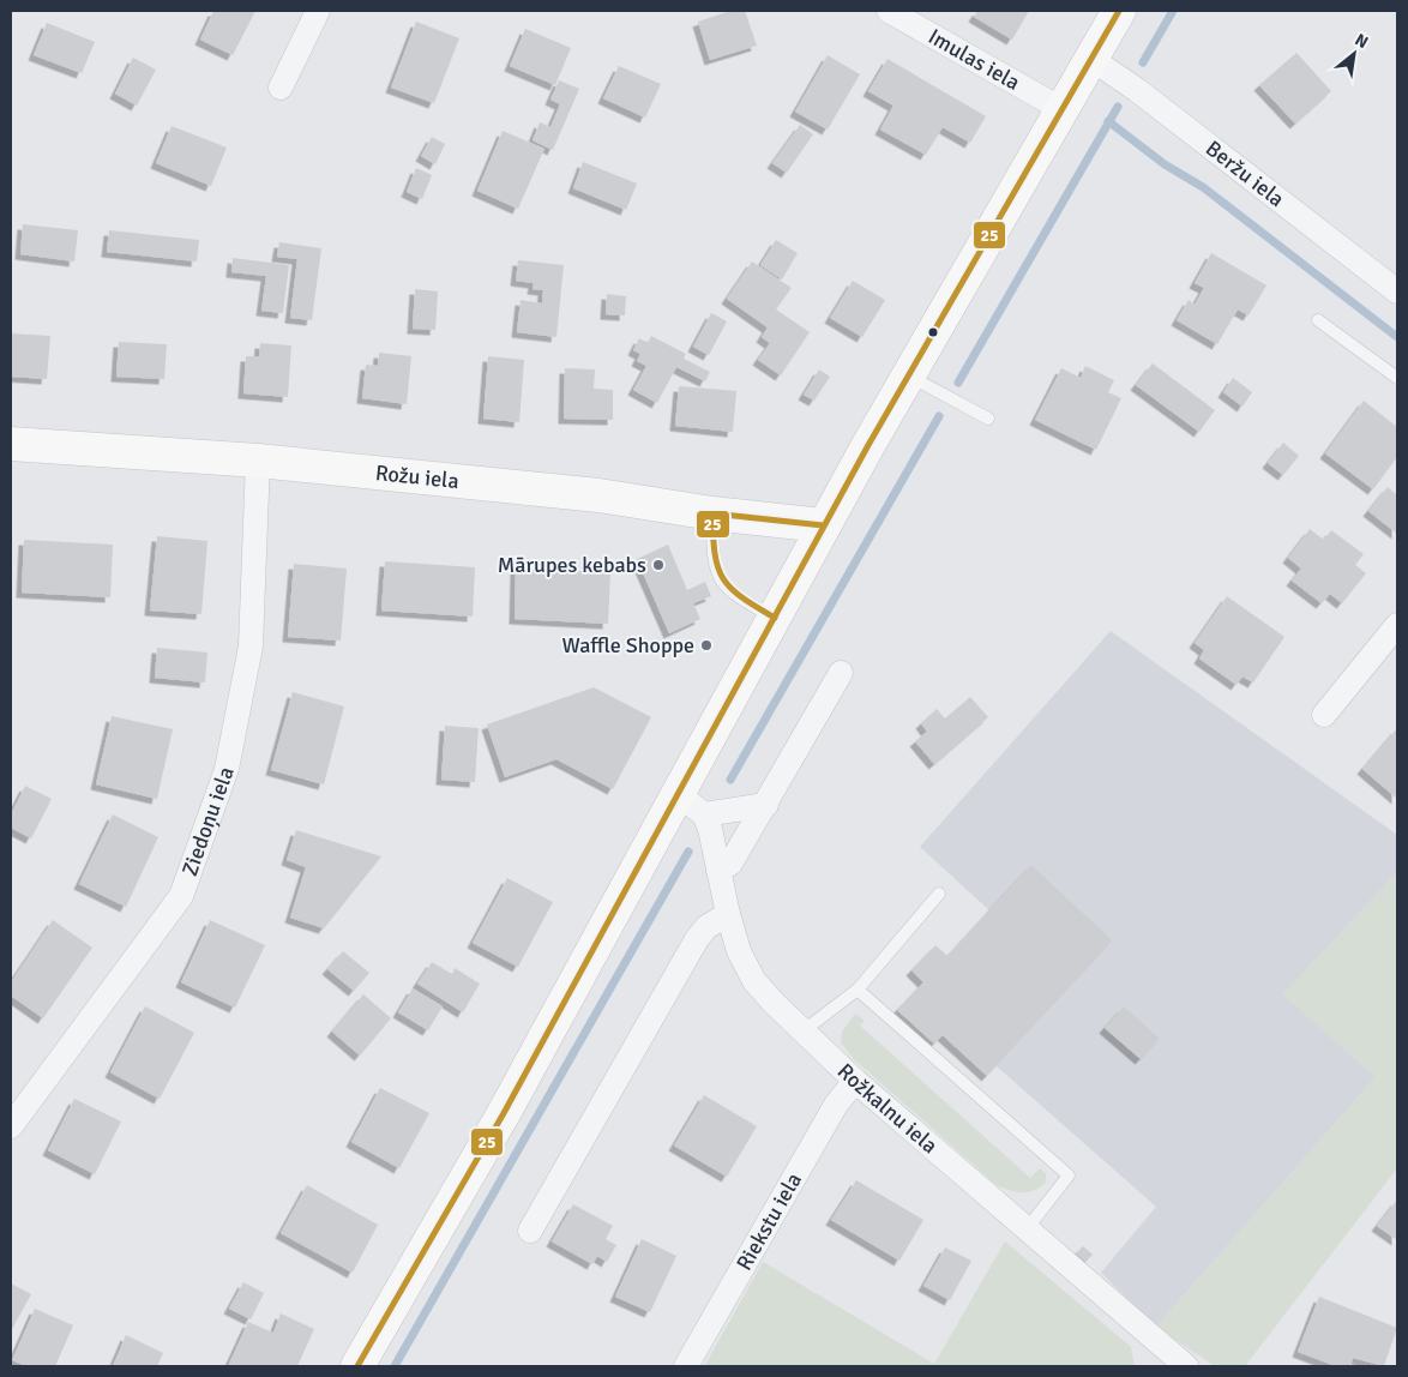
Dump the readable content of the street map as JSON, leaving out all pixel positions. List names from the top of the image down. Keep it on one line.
{"streets":{"street":["Imulas iela","Beržu iela","Rožu iela","Ziedoņu iela","Rožkalnu iela","Riekstu iela"]},"crossings":[["Rožu iela","Ziedoņu iela"],["Rožkalnu iela","Riekstu iela"]],"places":["Mārupes kebabs","Waffle Shoppe"],"lines":["transit line 25"],"north":"top right"}
